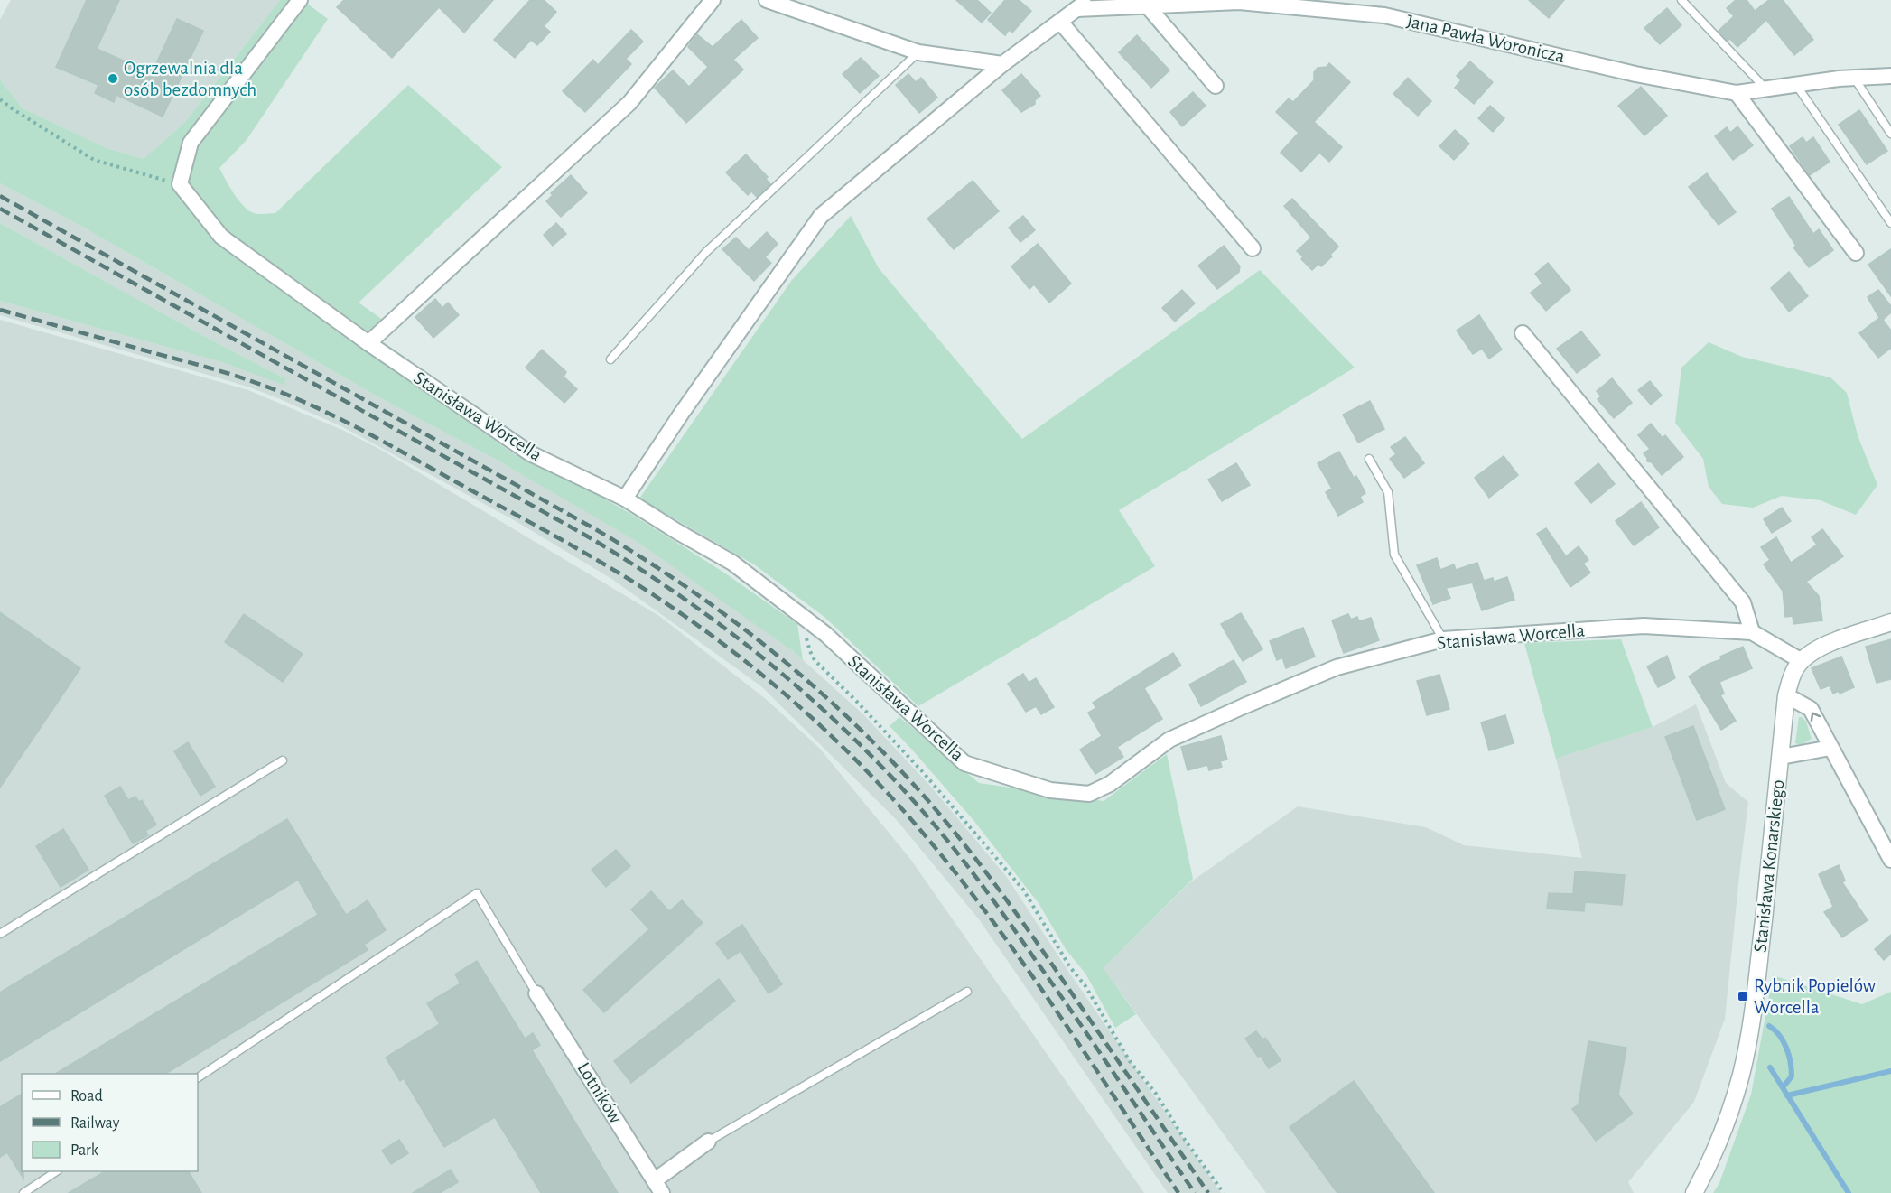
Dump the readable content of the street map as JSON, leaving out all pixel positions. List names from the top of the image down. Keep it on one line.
{"streets":{"street":["Jana Pawła Woronicza","Stanisława Worcella","Stanisława Konarskiego","Lotników"]},"crossings":[["Stanisława Worcella","Stanisława Konarskiego"]],"places":{"other":["Ogrzewalnia dla osób bezdomnych"],"transit":["Rybnik Popielów Worcella"]},"legend":["Road","Railway","Park"]}
